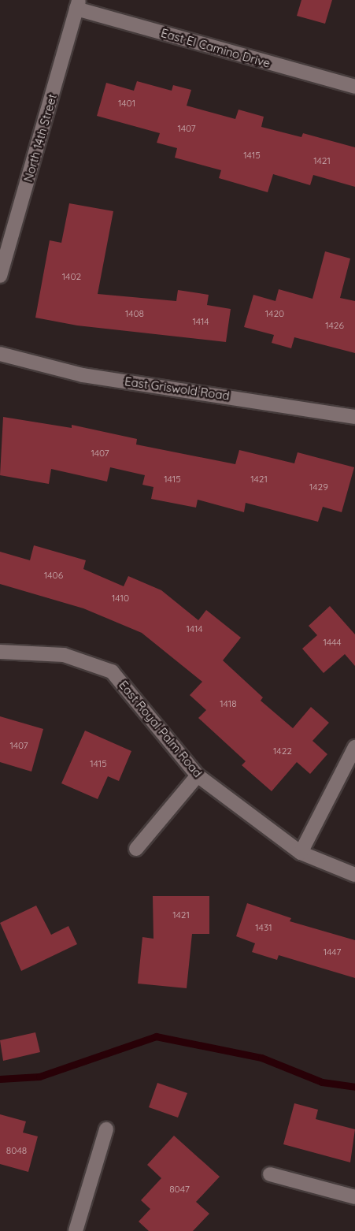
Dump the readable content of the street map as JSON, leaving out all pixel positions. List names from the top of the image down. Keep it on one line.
{"streets":{"street":["East El Camino Drive","North 14th Street","East Griswold Road","East Royal Palm Road"]},"crossings":[["East El Camino Drive","North 14th Street"]],"house_numbers":["1401","1407","1415","1421","1402","1408","1420","1414","1426","1407","1415","1421","1429","1406","1410","1414","1444","1418","1407","1422","1415","1421","1431","1447","8048","8047"]}
